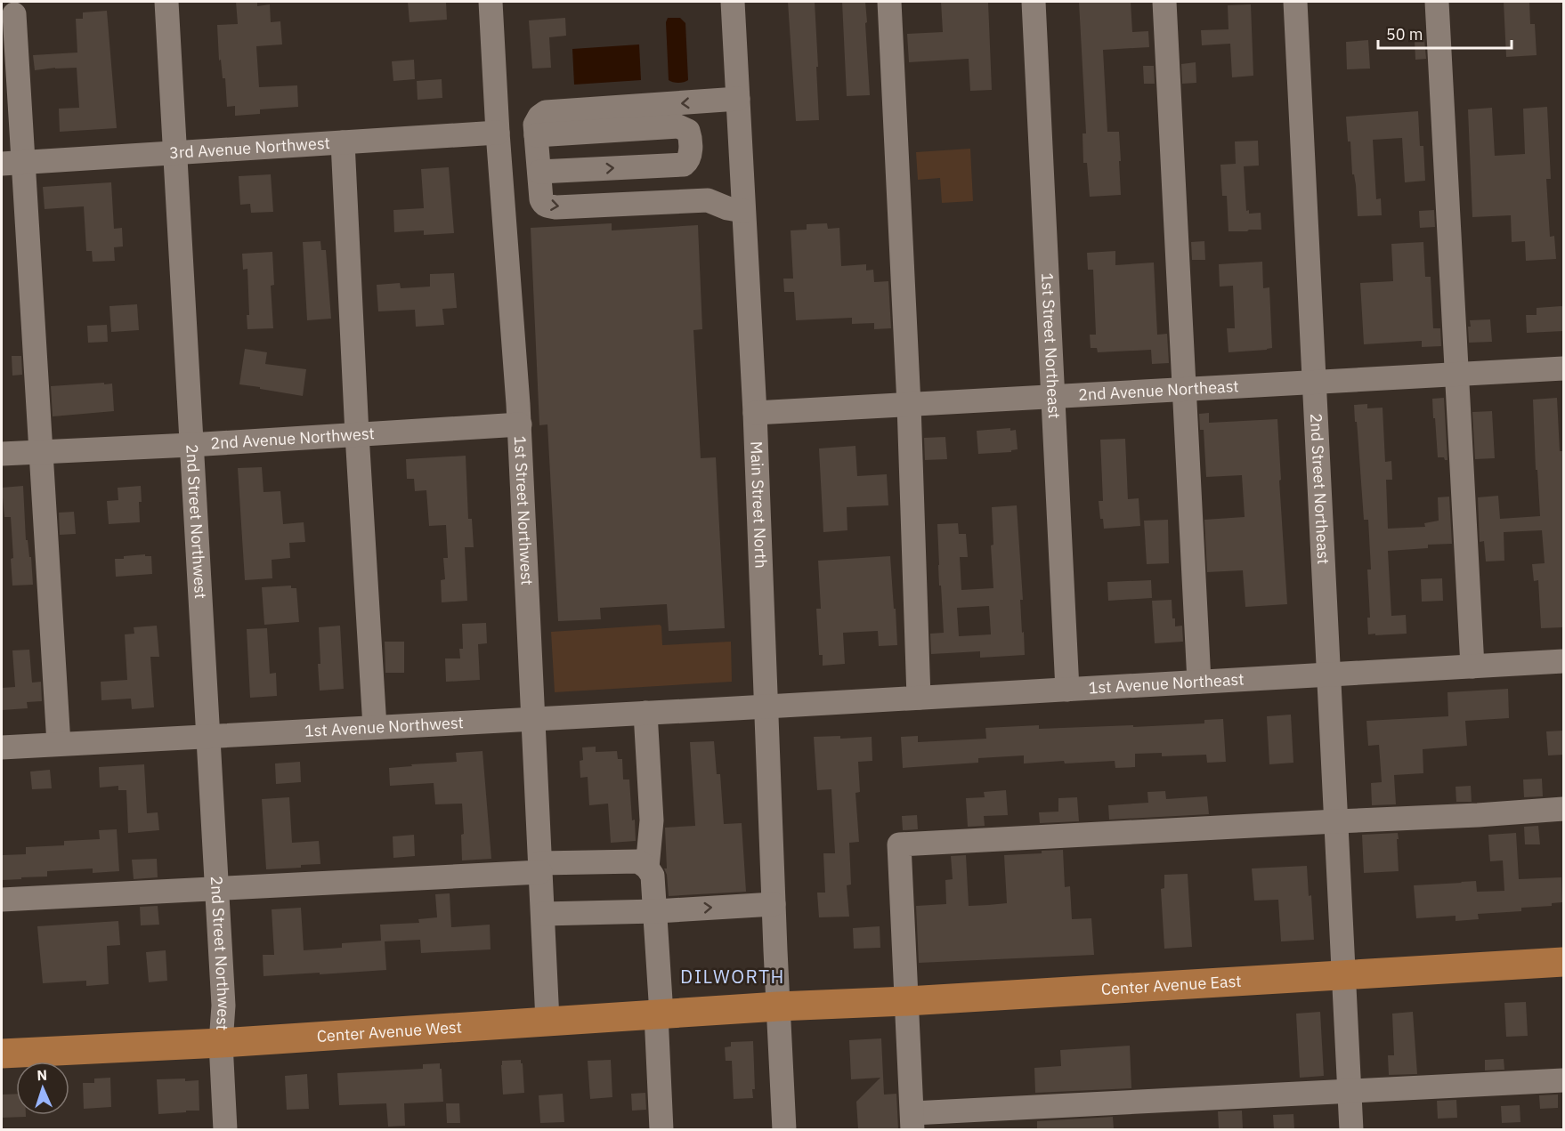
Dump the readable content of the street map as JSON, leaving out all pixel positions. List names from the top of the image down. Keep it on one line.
{"streets":{"main road":["Center Avenue East","Center Avenue West"],"street":["3rd Avenue Northwest","1st Street Northeast","2nd Avenue Northeast","2nd Avenue Northwest","2nd Street Northeast","Main Street North","1st Street Northwest","2nd Street Northwest","1st Avenue Northeast","1st Avenue Northwest"]},"crossings":[["3rd Avenue Northwest","1st Street Northwest"],["3rd Avenue Northwest","2nd Street Northwest"],["1st Street Northeast","2nd Avenue Northeast"],["1st Street Northeast","1st Avenue Northeast"],["2nd Avenue Northeast","2nd Street Northeast"],["2nd Avenue Northeast","Main Street North"],["2nd Avenue Northwest","1st Street Northwest"],["2nd Avenue Northwest","2nd Street Northwest"],["2nd Street Northeast","1st Avenue Northeast"],["2nd Street Northeast","Center Avenue East"],["Main Street North","1st Avenue Northeast"],["Main Street North","1st Avenue Northwest"],["Main Street North","Center Avenue East"],["Main Street North","Center Avenue West"],["1st Street Northwest","1st Avenue Northwest"],["1st Street Northwest","Center Avenue West"],["2nd Street Northwest","1st Avenue Northwest"],["2nd Street Northwest","Center Avenue West"],["1st Avenue Northeast","1st Avenue Northwest"],["Center Avenue East","Center Avenue West"]],"districts":["DILWORTH"],"scale_bar":"50 m","north":"top"}
